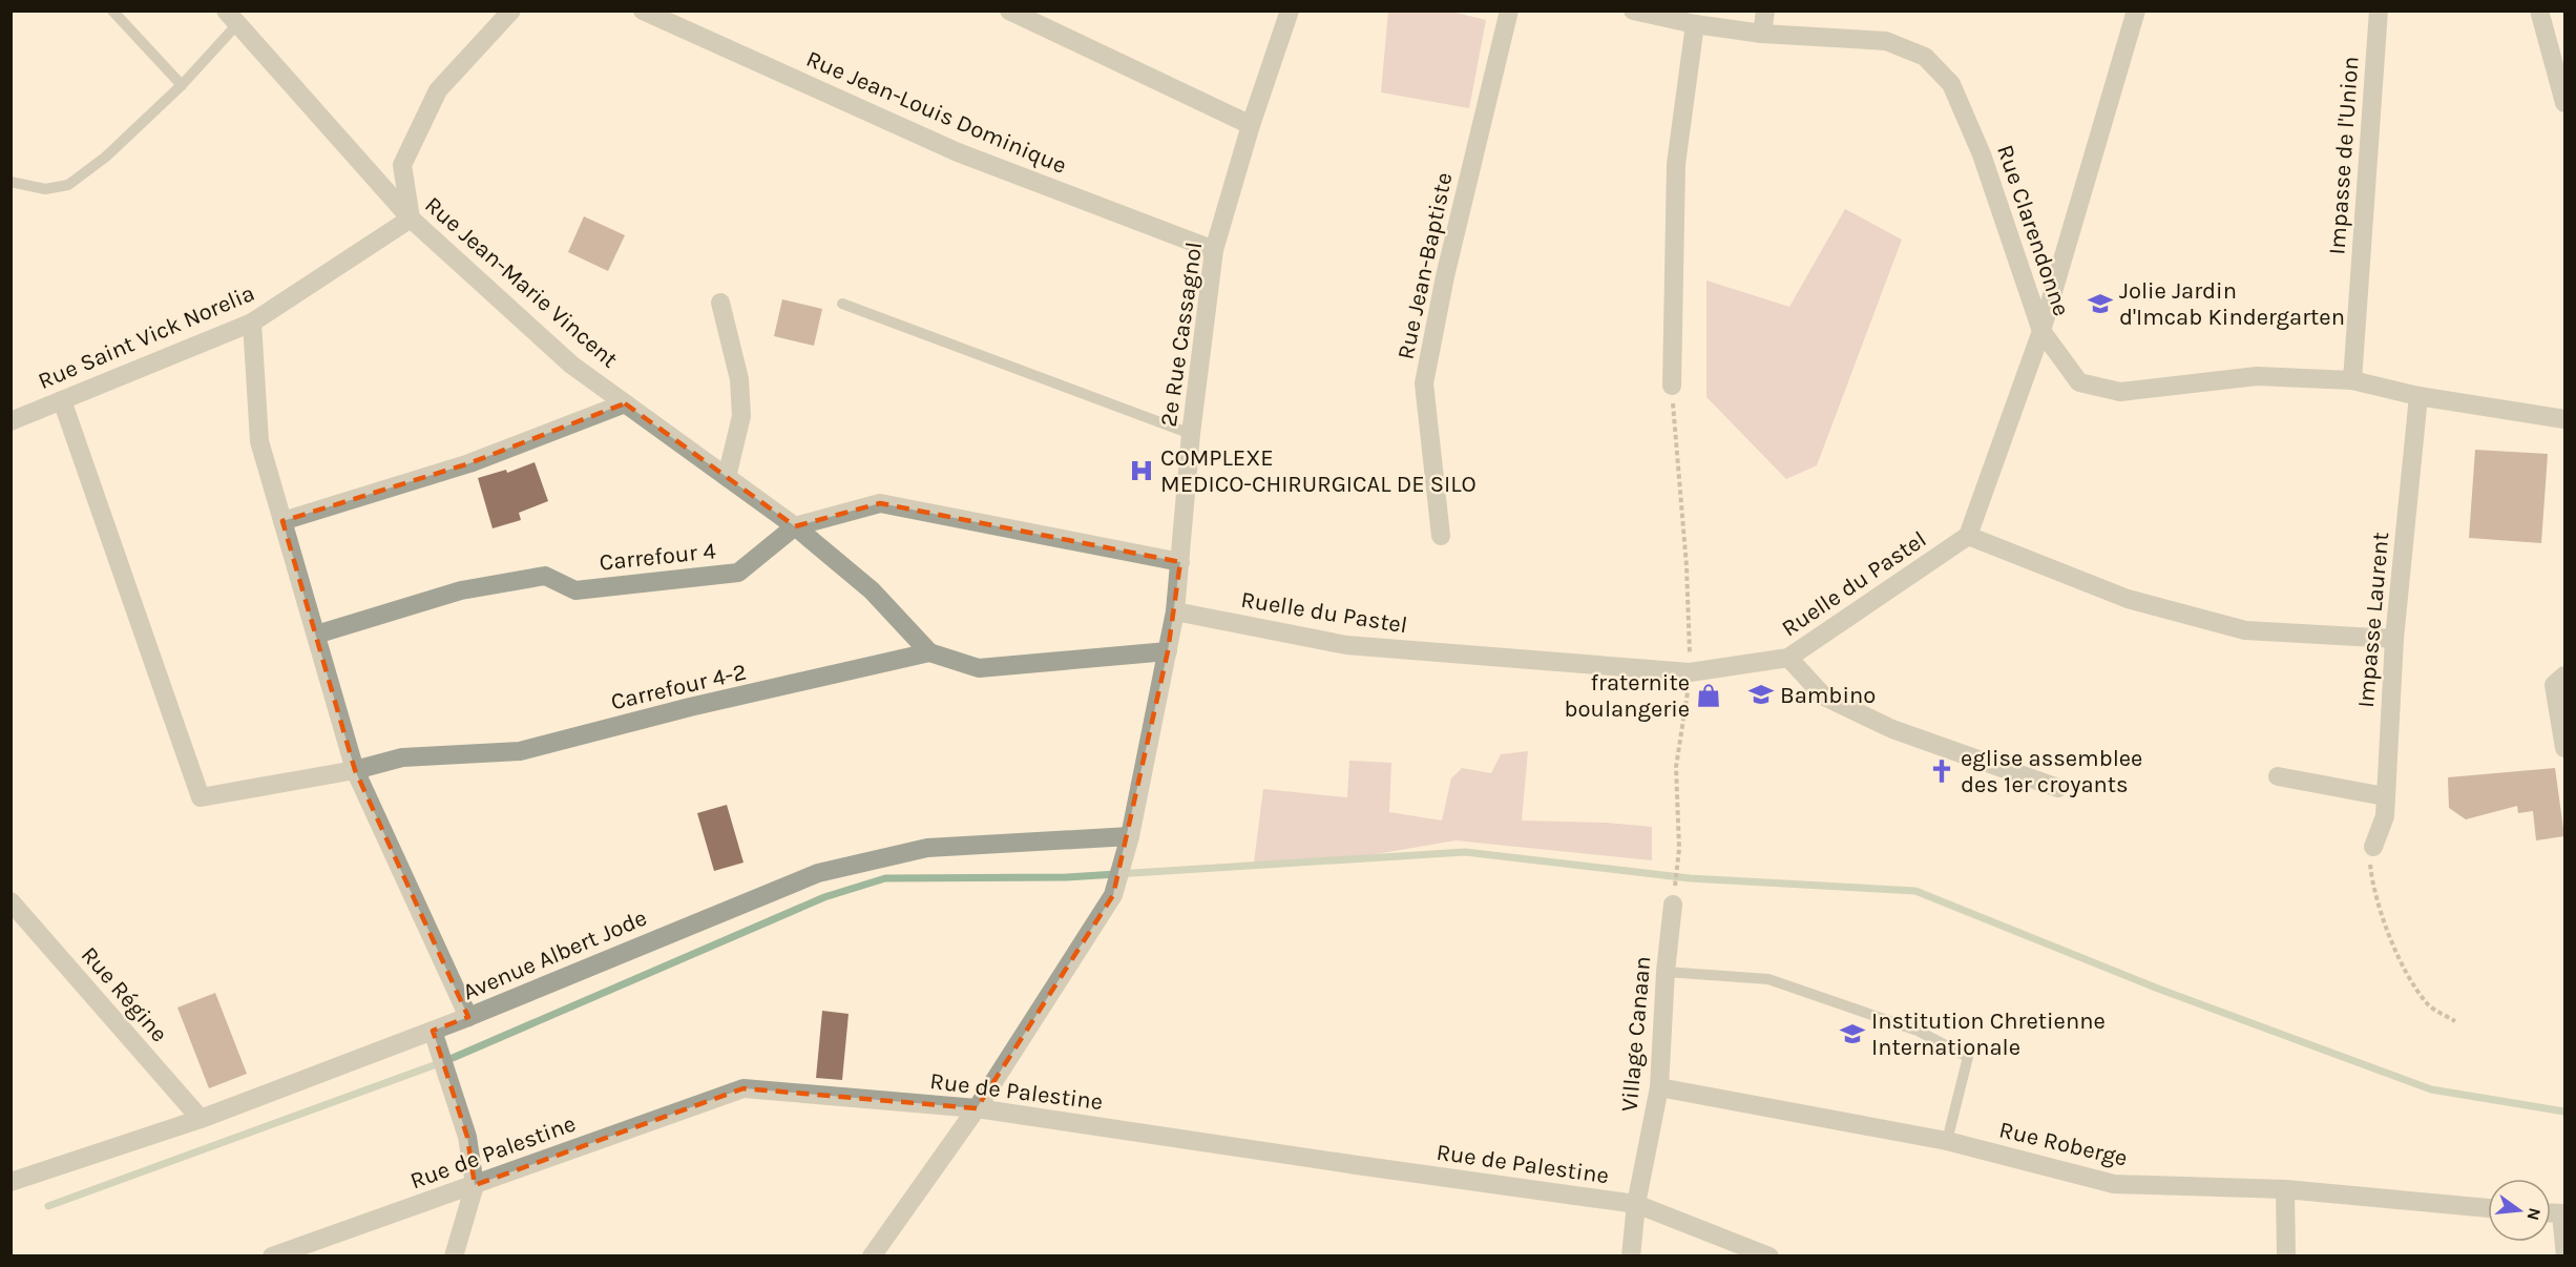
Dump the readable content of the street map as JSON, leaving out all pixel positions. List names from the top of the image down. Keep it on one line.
{"streets":{"street":["Rue Jean-Louis Dominique","Impasse de l'Union","Rue Clarendonne","Rue Jean-Baptiste","Rue Jean-Marie Vincent","2e Rue Cassagnol","Rue Saint Vick Norelia","Carrefour 4","Ruelle du Pastel","Impasse Laurent","Carrefour 4-2","Avenue Albert Jode","Rue Régine","Village Canaan","Rue de Palestine","Rue Roberge"]},"crossings":[["Rue Jean-Louis Dominique","2e Rue Cassagnol"],["Impasse de l'Union","Rue Clarendonne"],["Rue Clarendonne","Impasse Laurent"],["Rue Jean-Marie Vincent","Rue Saint Vick Norelia"],["Rue Jean-Marie Vincent","Carrefour 4"],["Rue Jean-Marie Vincent","Carrefour 4-2"],["2e Rue Cassagnol","Carrefour 4"],["2e Rue Cassagnol","Ruelle du Pastel"],["2e Rue Cassagnol","Avenue Albert Jode"],["2e Rue Cassagnol","Rue de Palestine"],["Rue Saint Vick Norelia","Carrefour 4-2"],["Avenue Albert Jode","Rue Régine"],["Village Canaan","Rue de Palestine"],["Village Canaan","Rue Roberge"]],"places":{"school or university":["Jolie Jardin d'Imcab Kindergarten","Bambino","Institution Chretienne Internationale"],"hospital":["COMPLEXE MEDICO-CHIRURGICAL DE SILO"],"shop":["fraternite boulangerie"],"church":["eglise assemblee des 1er croyants"]},"north":"right"}
